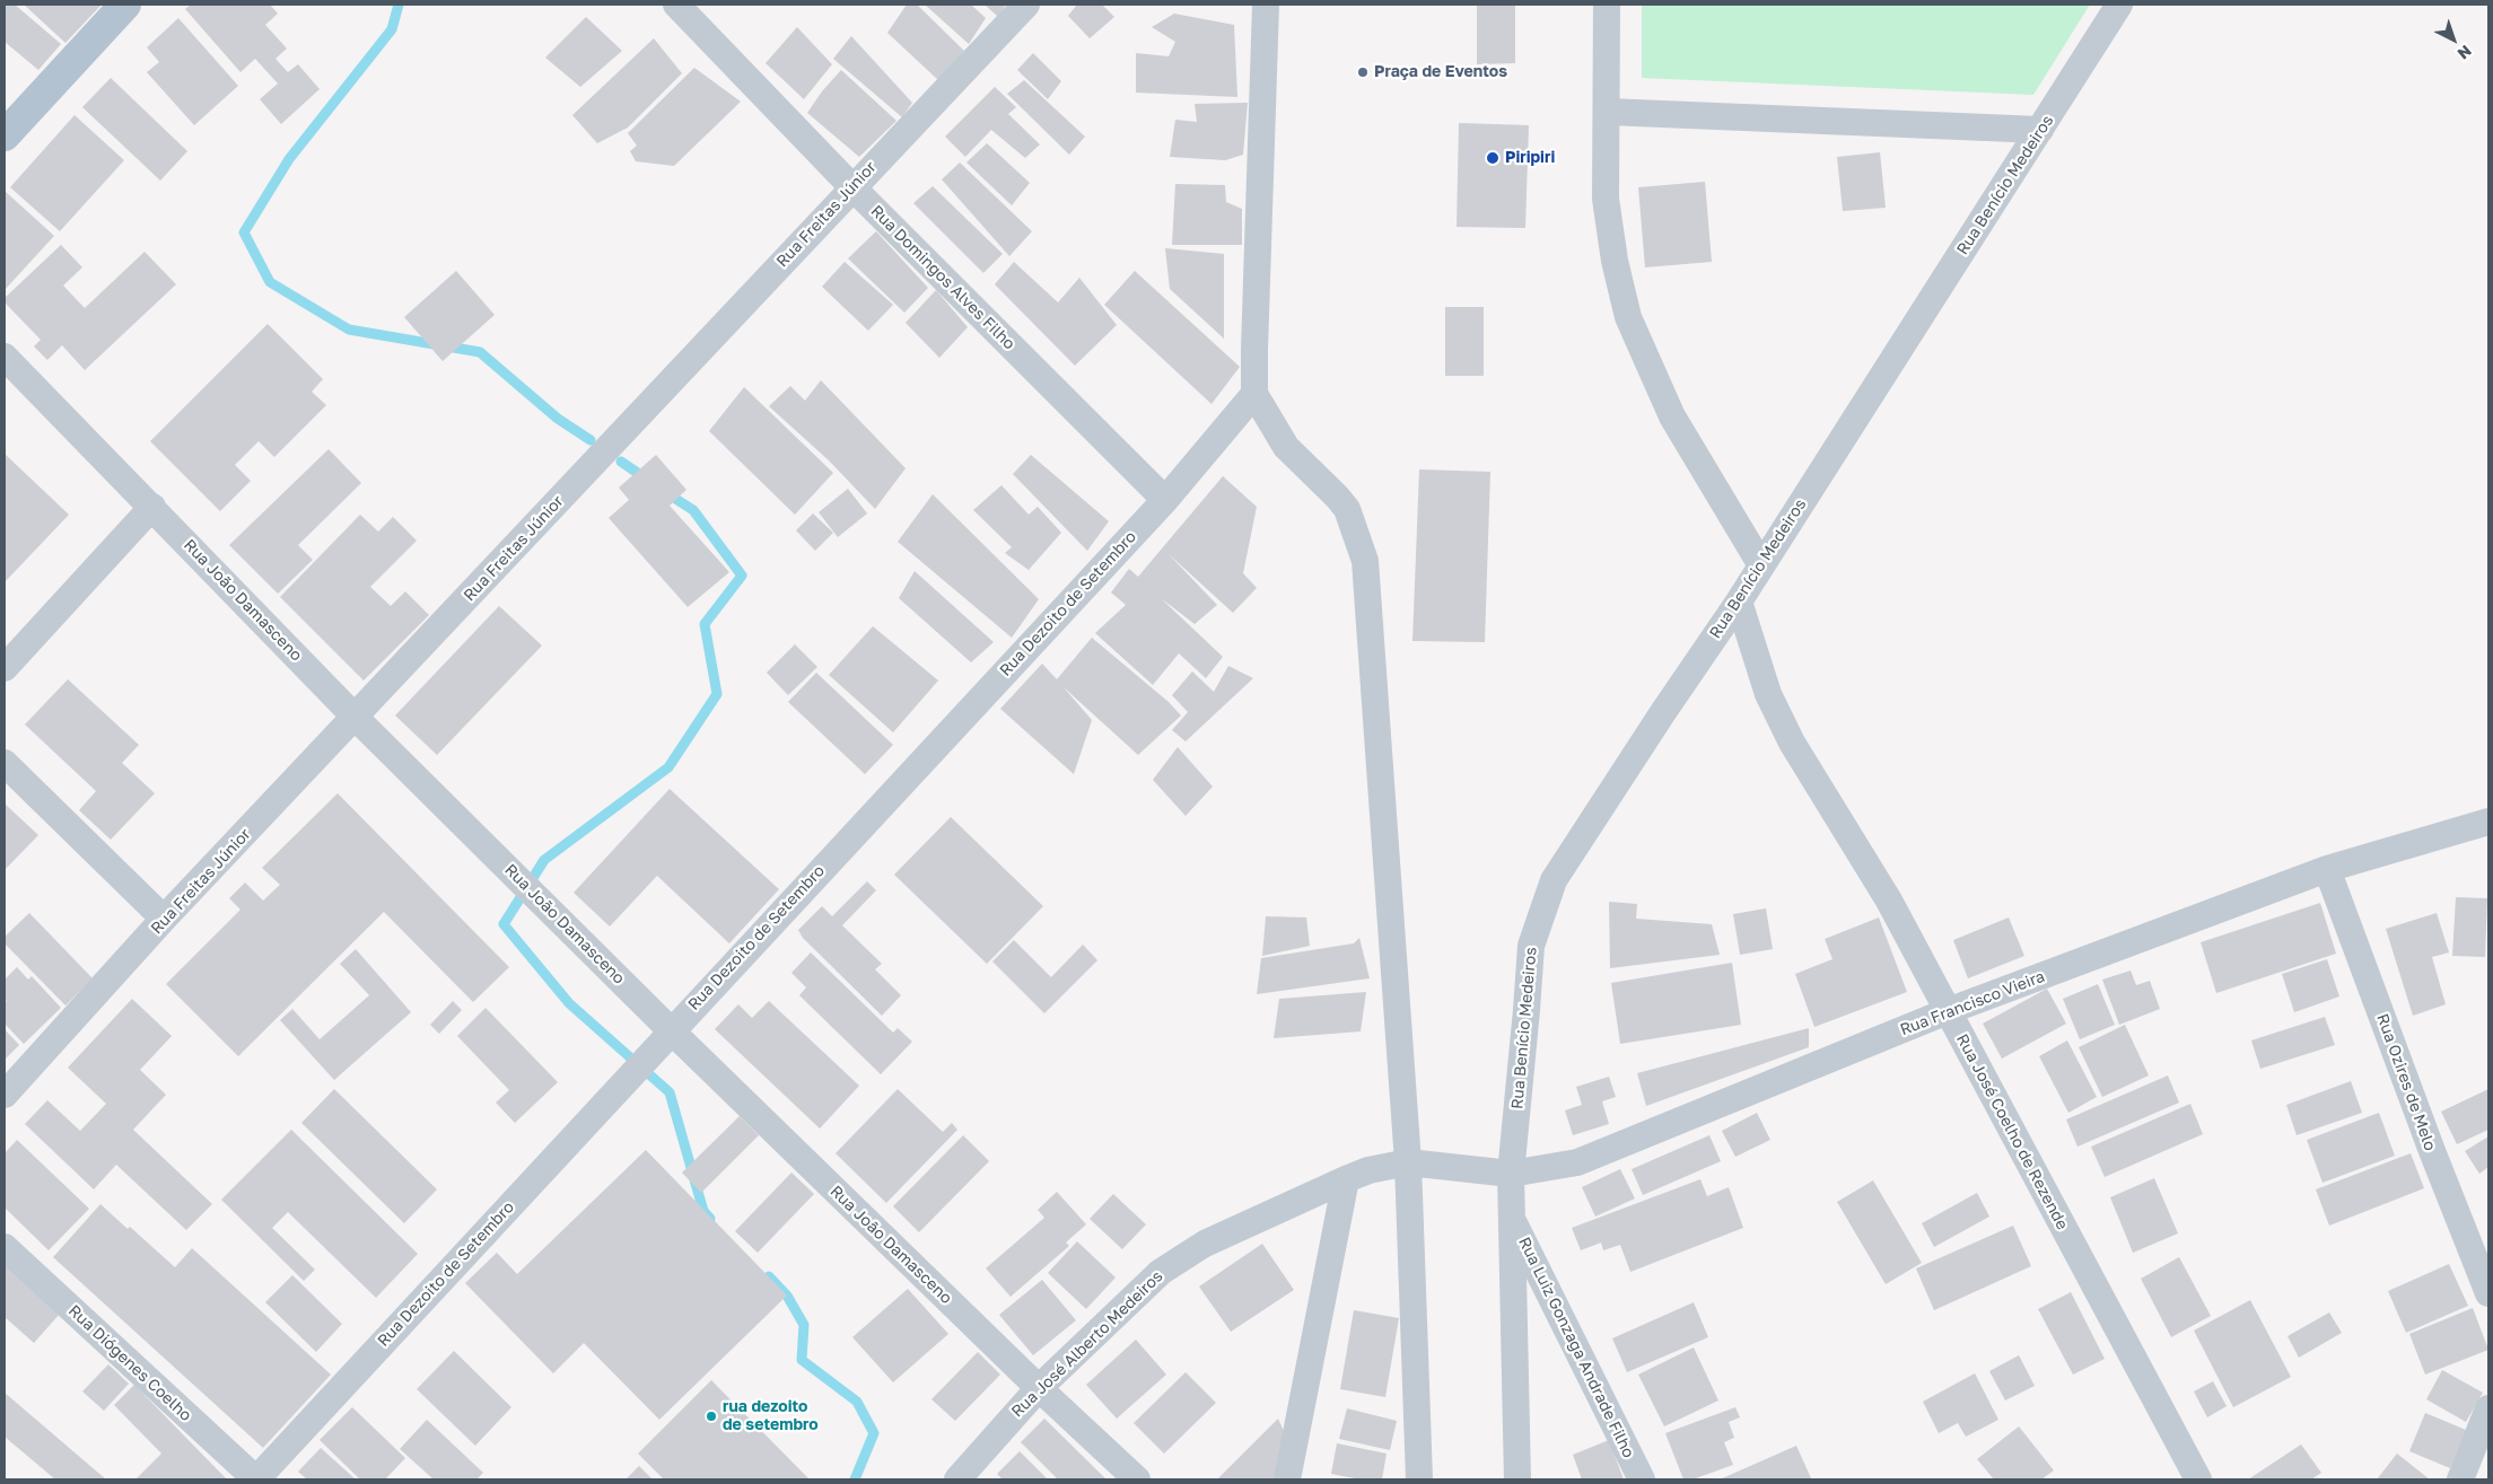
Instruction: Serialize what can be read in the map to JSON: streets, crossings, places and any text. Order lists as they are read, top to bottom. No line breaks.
{"streets":{"street":["Rua Benício Medeiros","Rua Freitas Júnior","Rua Domingos Alves Filho","Rua João Damasceno","Rua Dezoito de Setembro","Rua Francisco Vieira","Rua Ozires de Melo","Rua José Coelho de Rezende","Rua José Alberto Medeiros","Rua Luiz Gonzaga Andrade Filho","Rua Diógenes Coelho"]},"crossings":[["Rua Benício Medeiros","Rua Francisco Vieira"],["Rua Benício Medeiros","Rua José Coelho de Rezende"],["Rua Benício Medeiros","Rua Luiz Gonzaga Andrade Filho"],["Rua Freitas Júnior","Rua Domingos Alves Filho"],["Rua Freitas Júnior","Rua João Damasceno"],["Rua Domingos Alves Filho","Rua Dezoito de Setembro"],["Rua João Damasceno","Rua Dezoito de Setembro"],["Rua João Damasceno","Rua José Alberto Medeiros"],["Rua Dezoito de Setembro","Rua Diógenes Coelho"],["Rua Francisco Vieira","Rua Ozires de Melo"],["Rua Francisco Vieira","Rua José Coelho de Rezende"],["Rua Francisco Vieira","Rua José Alberto Medeiros"]],"places":["Praça de Eventos","Piripiri","rua dezoito de setembro"],"north":"bottom right"}
